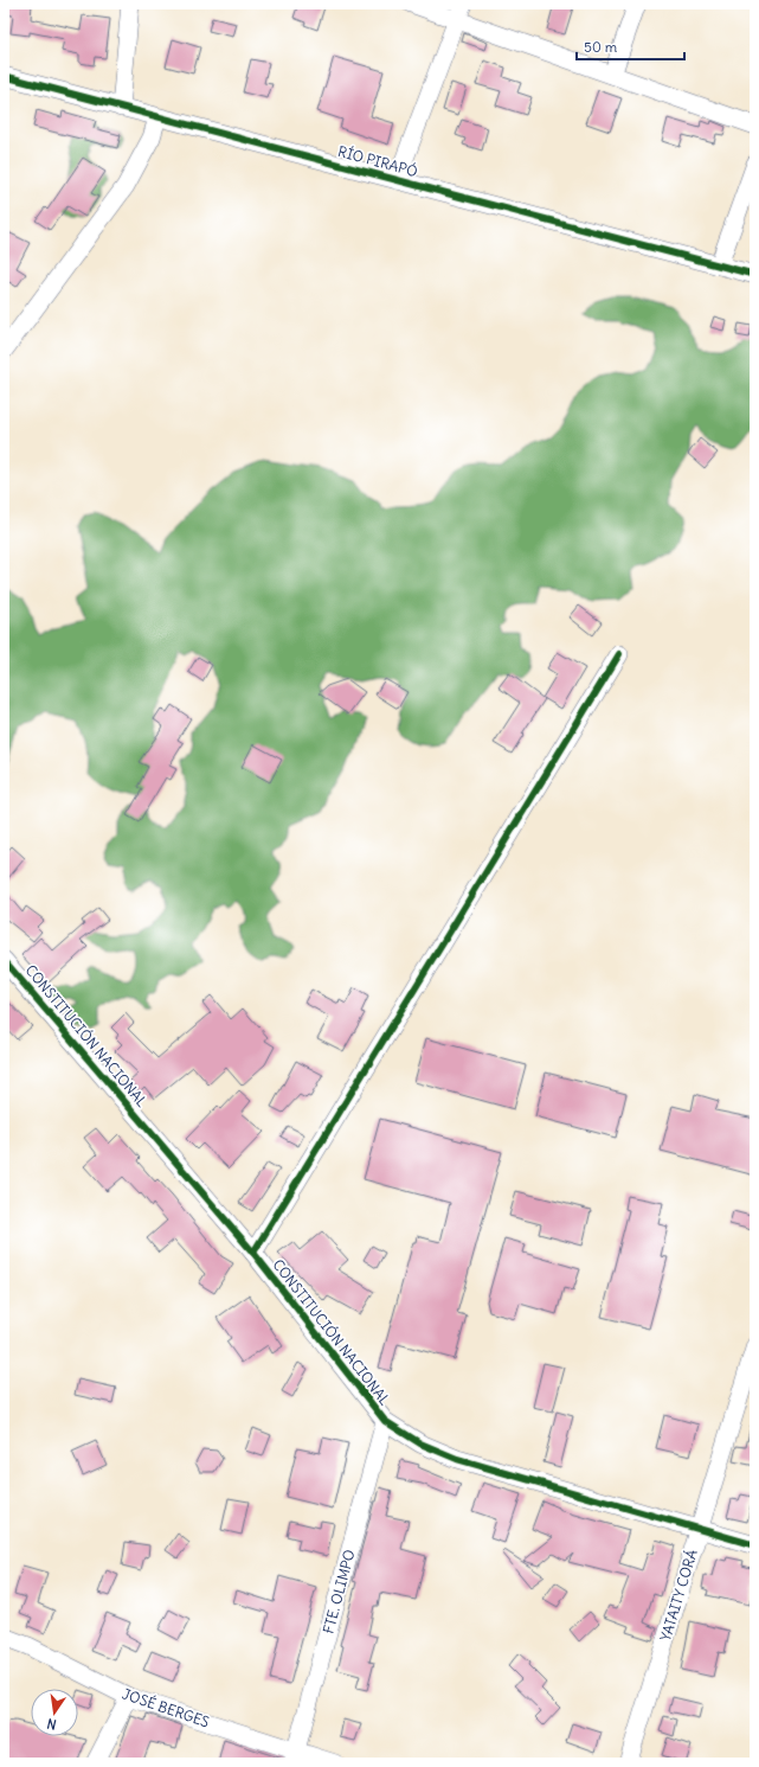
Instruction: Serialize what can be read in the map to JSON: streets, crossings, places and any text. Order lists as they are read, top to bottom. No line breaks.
{"streets":{"street":["RÍO PIRAPÓ","CONSTITUCIÓN NACIONAL","FTE. OLIMPO","YATAITY CORÁ","JOSÉ BERGES"]},"crossings":[["CONSTITUCIÓN NACIONAL","FTE. OLIMPO"],["CONSTITUCIÓN NACIONAL","YATAITY CORÁ"],["FTE. OLIMPO","JOSÉ BERGES"]],"scale_bar":"50 m","north":"bottom"}
